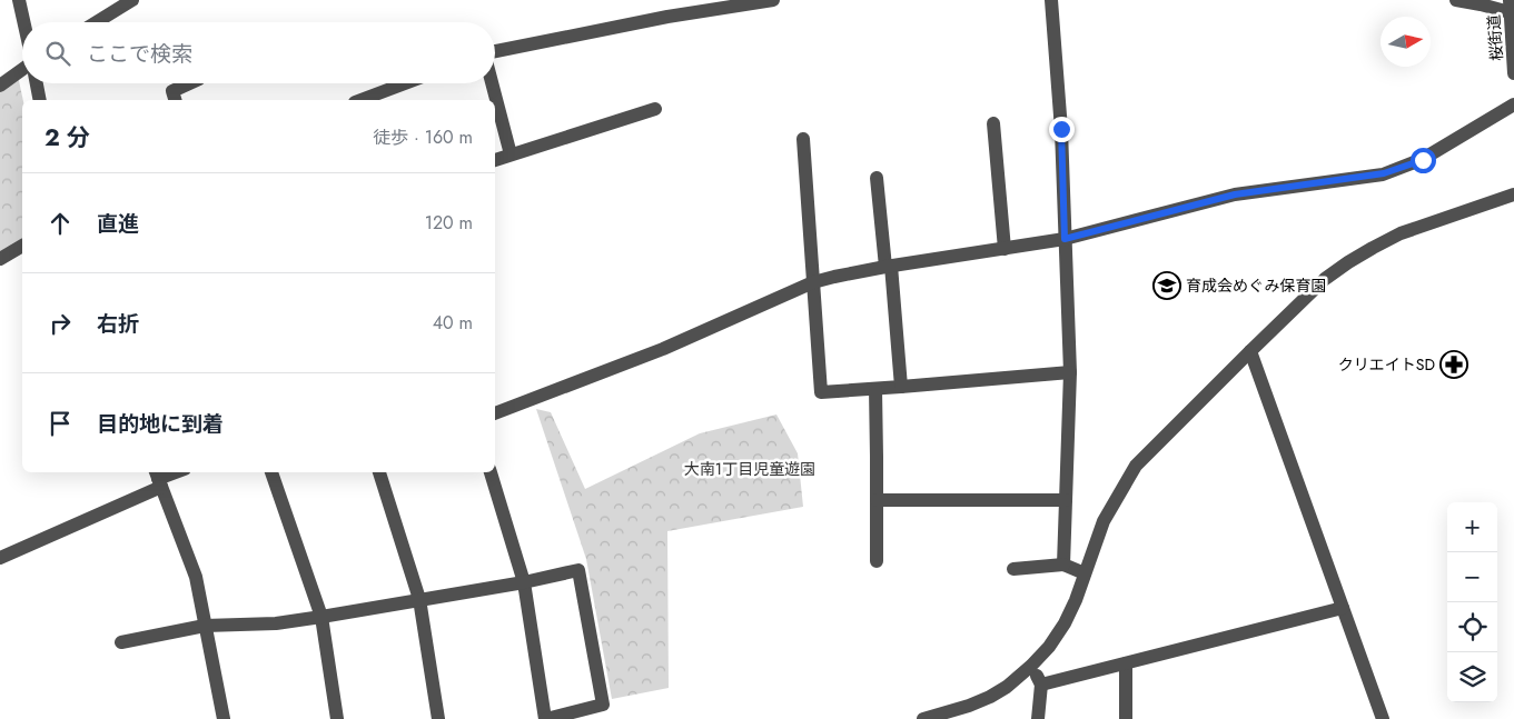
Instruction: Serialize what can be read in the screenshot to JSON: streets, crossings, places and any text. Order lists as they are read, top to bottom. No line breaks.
{"streets":{"street":["桜街道"]},"parks":["大南1丁目児童遊園"],"places":{"school or university":["育成会めぐみ保育園"],"pharmacy":["クリエイトSD"]},"north":"right","page":{"search":"ここで検索","heading":["2 分","徒歩 · 160 m"],"list":[["直進","120 m"],["右折","40 m"],"目的地に到着"],"map_buttons":["+","−"]}}
